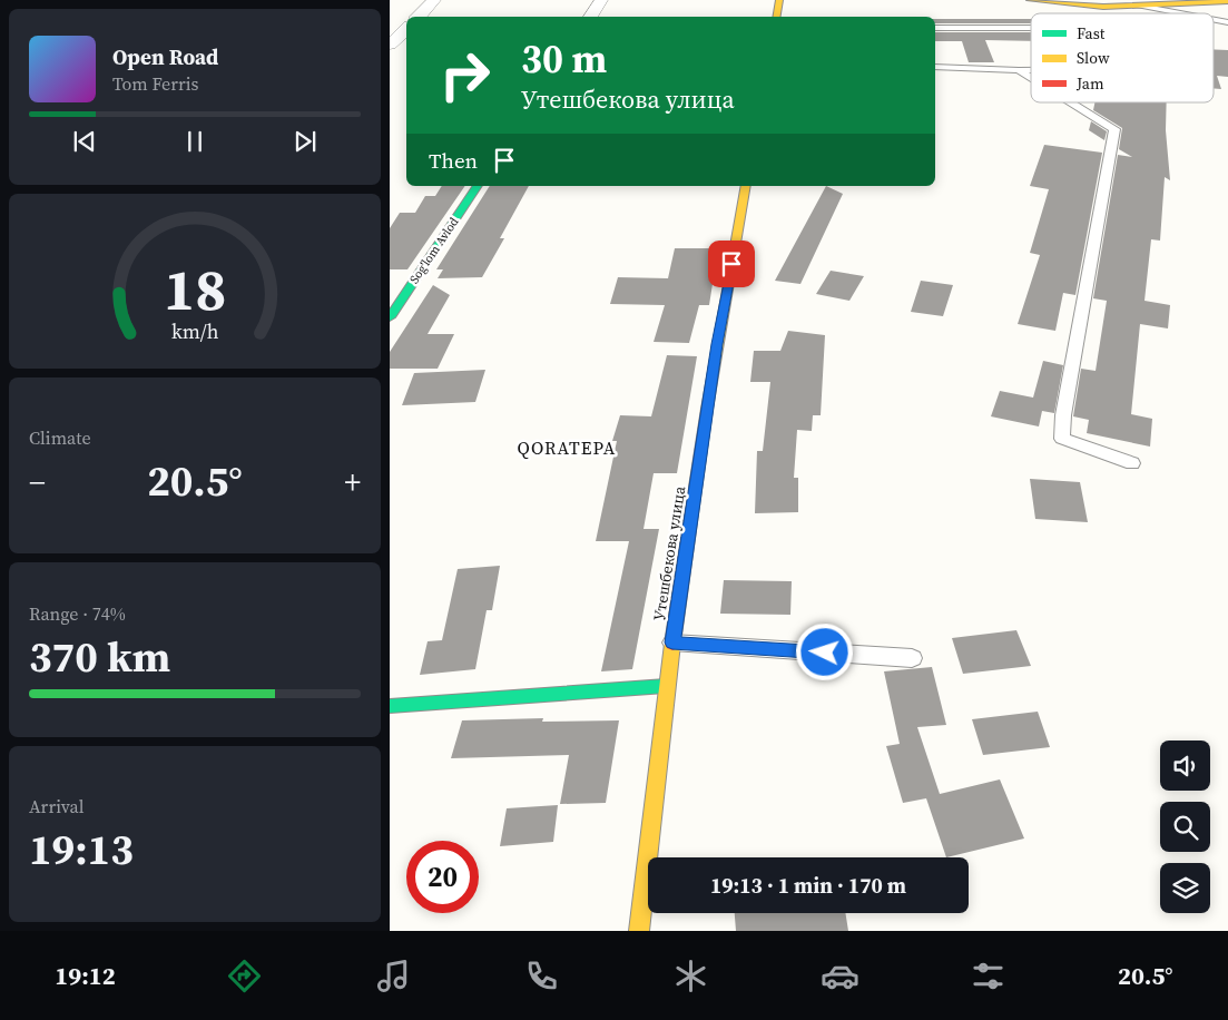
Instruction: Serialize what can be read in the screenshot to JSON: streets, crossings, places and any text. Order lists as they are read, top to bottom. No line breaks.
{"streets":{"main road":["Sog'lom Avlod","Утешбекова улица"]},"districts":["QORATEPA"],"legend":["Fast","Slow","Jam"],"page":{"turn":["30 m","Утешбекова улица"],"song":["Open Road","Tom Ferris"],"then":"Then","tile":["Climate",["Range · 74%","370 km"],["Arrival","19:13"]],"heat":["−","20.5°","+"],"limit":"20","trip":"19:13 · 1 min · 170 m","tabs":["19:12","20.5°"],"gauge":["18","km/h"]}}
